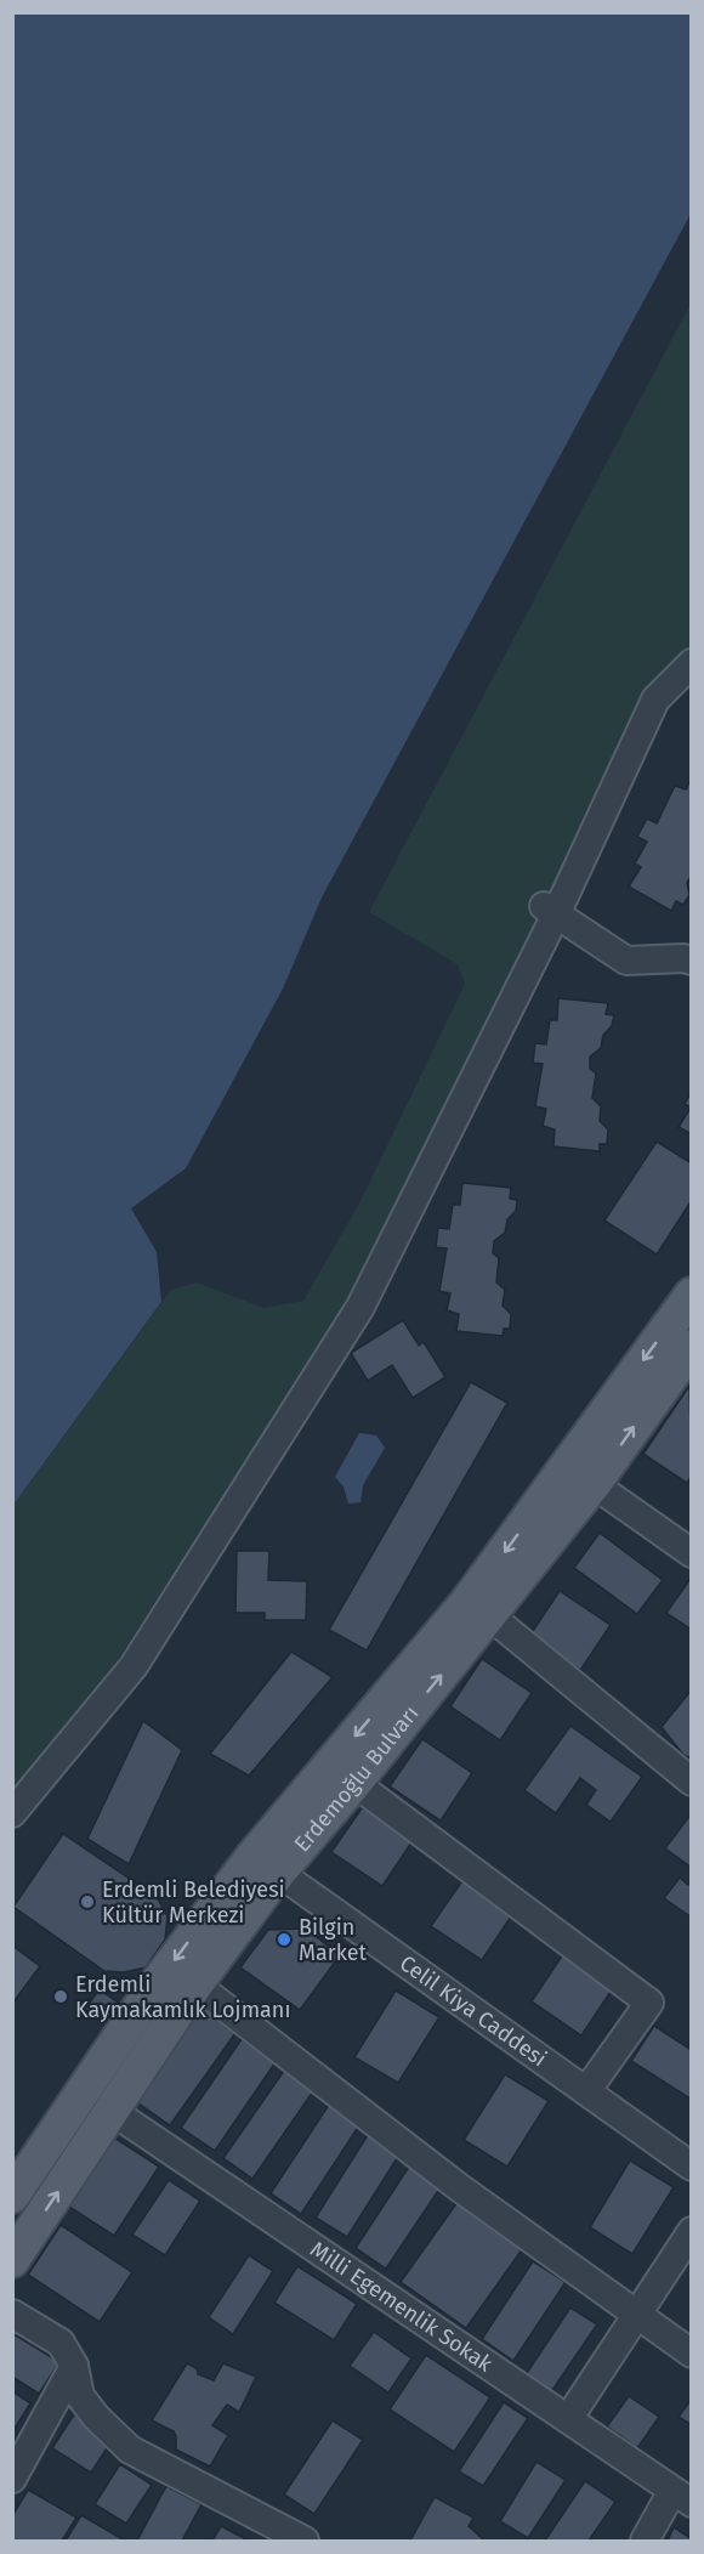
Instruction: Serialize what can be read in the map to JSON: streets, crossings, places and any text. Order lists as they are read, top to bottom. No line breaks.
{"streets":{"main road":["Erdemoğlu Bulvarı"],"street":["Celil Kiya Caddesi","Milli Egemenlik Sokak"]},"crossings":[["Erdemoğlu Bulvarı","Celil Kiya Caddesi"],["Erdemoğlu Bulvarı","Milli Egemenlik Sokak"]],"places":["Erdemli Belediyesi Kültür Merkezi","Bilgin Market","Erdemli Kaymakamlık Lojmanı"]}
